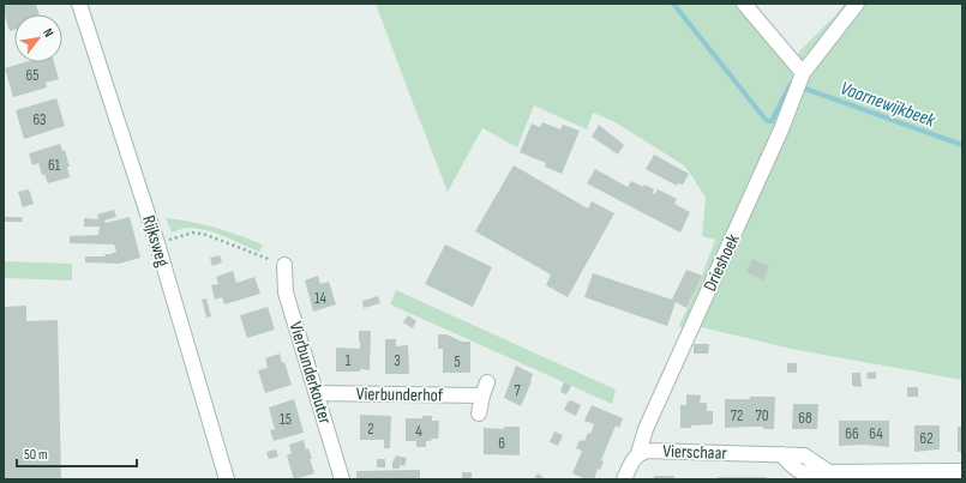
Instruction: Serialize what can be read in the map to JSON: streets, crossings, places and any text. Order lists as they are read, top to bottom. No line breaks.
{"streets":{"street":["Rijksweg","Drieshoek","Vierbunderkouter","Vierbunderhof","Vierschaar"]},"crossings":[["Drieshoek","Vierschaar"],["Vierbunderkouter","Vierbunderhof"]],"water":["Vaarnewijkbeek"],"house_numbers":["65","63","61","14","1","3","5","7","72","70","68","15","2","4","66","64","62","6"],"scale_bar":"50 m","north":"top right"}
